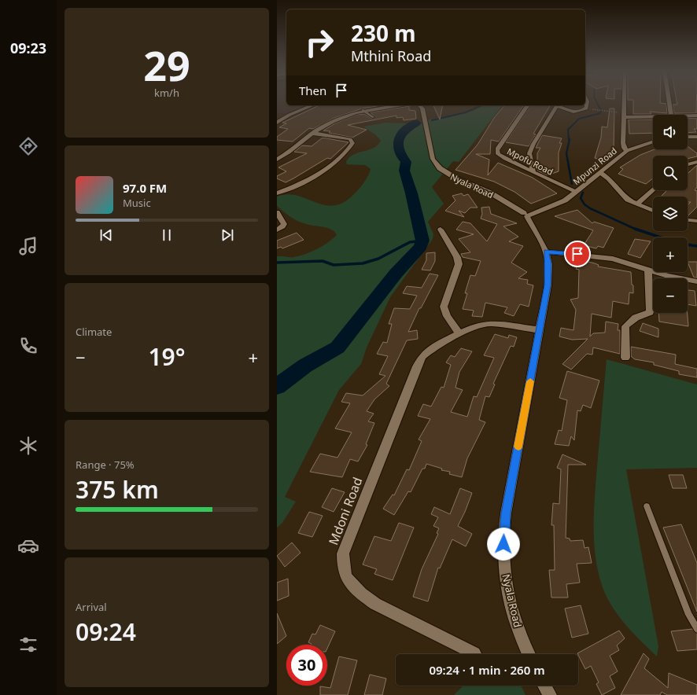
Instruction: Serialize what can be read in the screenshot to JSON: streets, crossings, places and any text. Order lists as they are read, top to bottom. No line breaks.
{"streets":{"street":["Mpofu Road","Mpunzi Road","Nyala Road","Mdoni Road"]},"crossings":[["Mpofu Road","Mpunzi Road"],["Mpunzi Road","Nyala Road"],["Nyala Road","Mdoni Road"]],"page":{"tabs":"09:23","tile":[["29","km/h"],"Climate",["Range · 75%","375 km"],["Arrival","09:24"]],"turn":["230 m","Mthini Road"],"then":"Then","map_buttons":["+","−"],"song":["97.0 FM","Music"],"heat":["−","19°","+"],"limit":"30","trip":"09:24 · 1 min · 260 m"}}
